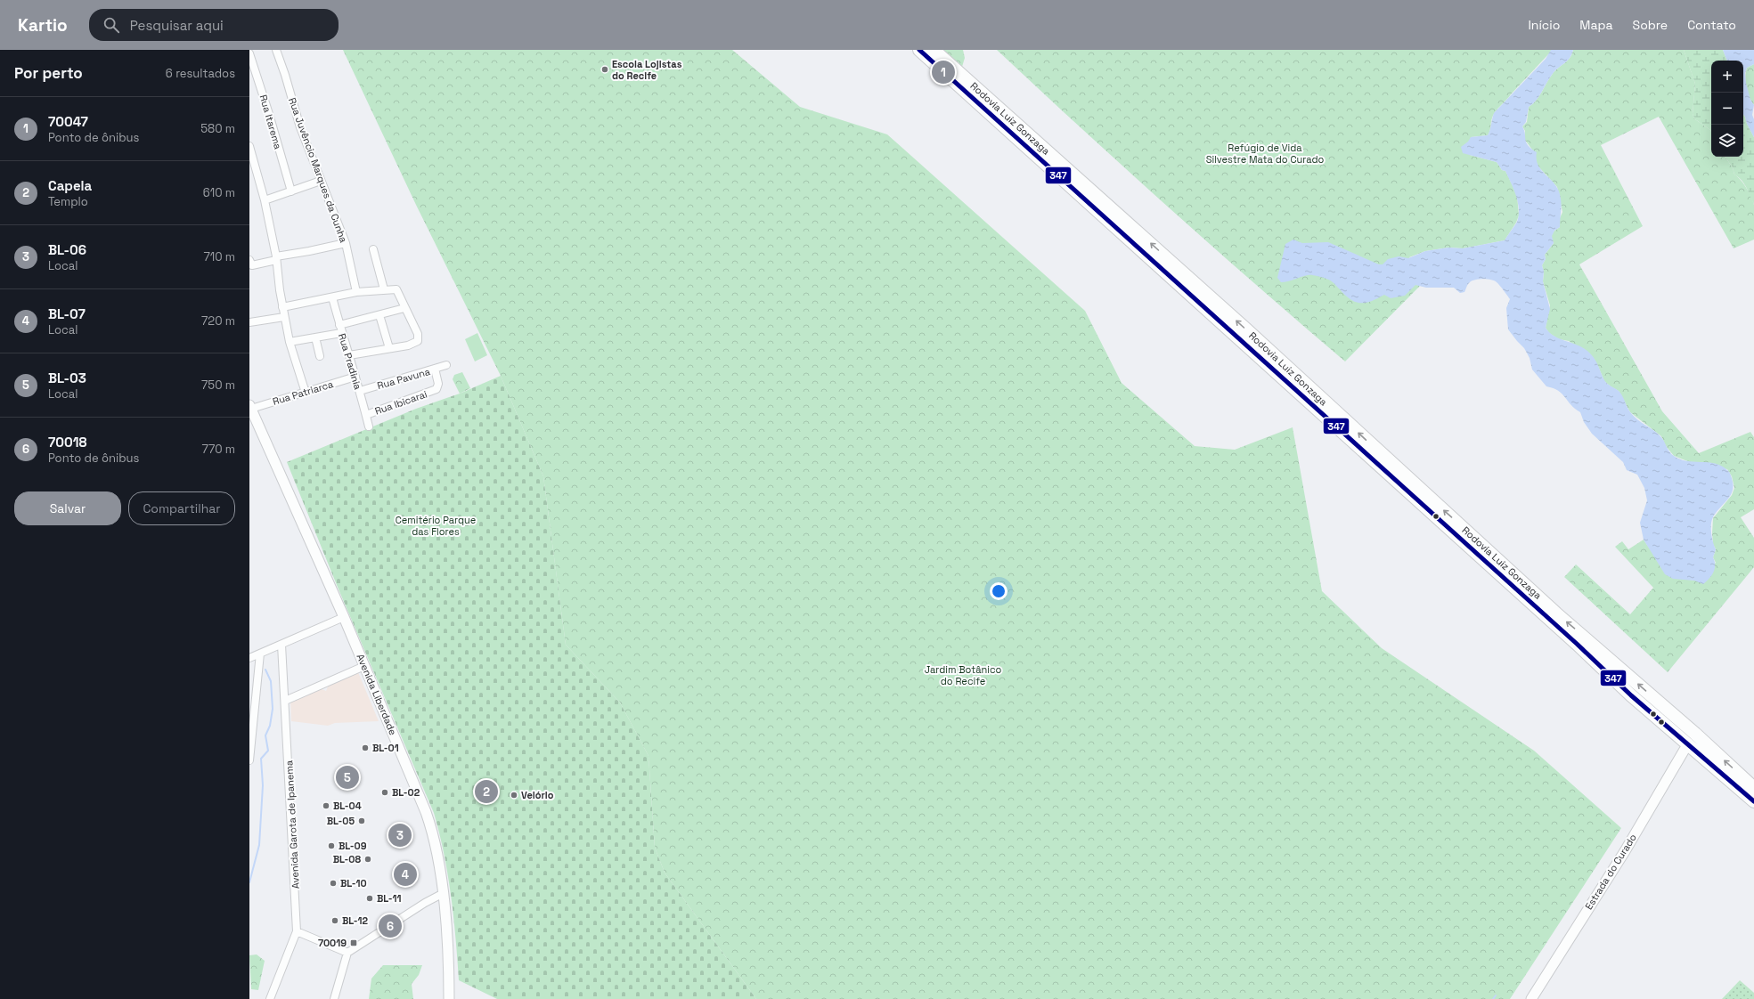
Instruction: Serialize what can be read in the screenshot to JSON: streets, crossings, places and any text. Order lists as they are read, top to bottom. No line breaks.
{"streets":{"highway":["Rodovia Luiz Gonzaga"],"main road":["Avenida Liberdade","Estrada do Curado"],"street":["Rua Itarema","Rua Juvêncio Marques da Cunha","Rua Pradinia","Rua Pavuna","Rua Patriarca","Rua Ibicarai","Avenida Garota de Ipanema"]},"crossings":[["Rodovia Luiz Gonzaga","Estrada do Curado"],["Rua Pradinia","Rua Pavuna"],["Rua Pradinia","Rua Patriarca"],["Rua Pradinia","Rua Ibicarai"],["Rua Pavuna","Rua Ibicarai"],["Rua Patriarca","Avenida Liberdade"]],"parks":["Refúgio de Vida Silvestre Mata do Curado","Cemitério Parque das Flores","Jardim Botânico do Recife"],"places":{"other":["Escola Lojistas do Recife","BL-01","BL-02","Velório","BL-04","BL-05","BL-09","BL-08","BL-10","BL-11","BL-12"],"transit":["70019"]},"lines":["transit line 347"],"page":{"header":"Kartio","search":"Pesquisar aqui","nav":["Início","Mapa","Sobre","Contato"],"heading":["Por perto","6 resultados"],"pins":["1","5","2","3","4","6"],"map_buttons":["+","−"],"list":[{"mark":"1","name":"70047","note":"Ponto de ônibus","value":"580 m"},{"mark":"2","name":"Capela","note":"Templo","value":"610 m"},{"mark":"3","name":"BL-06","note":"Local","value":"710 m"},{"mark":"4","name":"BL-07","note":"Local","value":"720 m"},{"mark":"5","name":"BL-03","note":"Local","value":"750 m"},{"mark":"6","name":"70018","note":"Ponto de ônibus","value":"770 m"}],"buttons":["Salvar","Compartilhar"]}}
